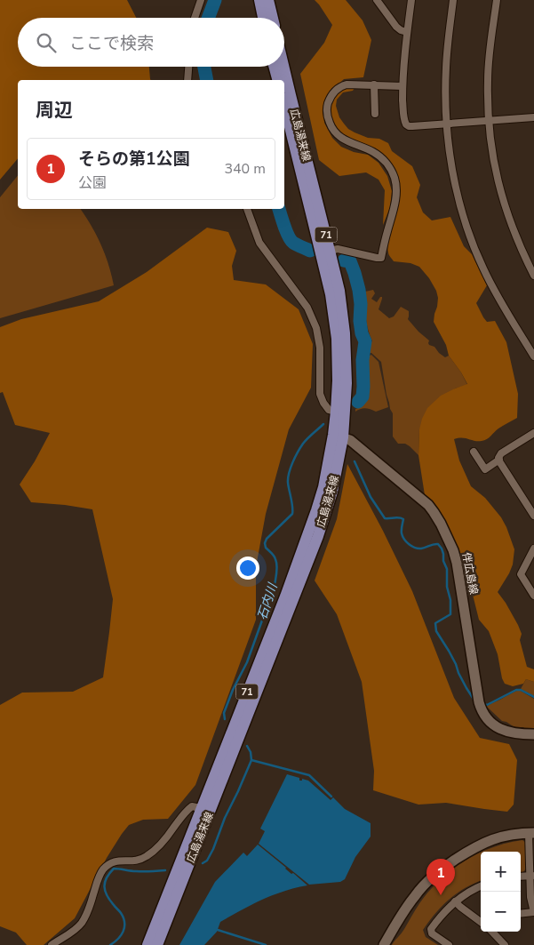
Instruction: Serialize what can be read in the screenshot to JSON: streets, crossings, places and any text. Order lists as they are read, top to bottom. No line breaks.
{"streets":{"main road":["広島湯来線","71","伴広島線"]},"crossings":[["広島湯来線","伴広島線"]],"water":["石内川"],"page":{"search":"ここで検索","heading":"周辺","list":[{"mark":"1","name":"そらの第1公園","note":"公園","value":"340 m"}],"map_buttons":["+","−"],"pins":"1"}}
